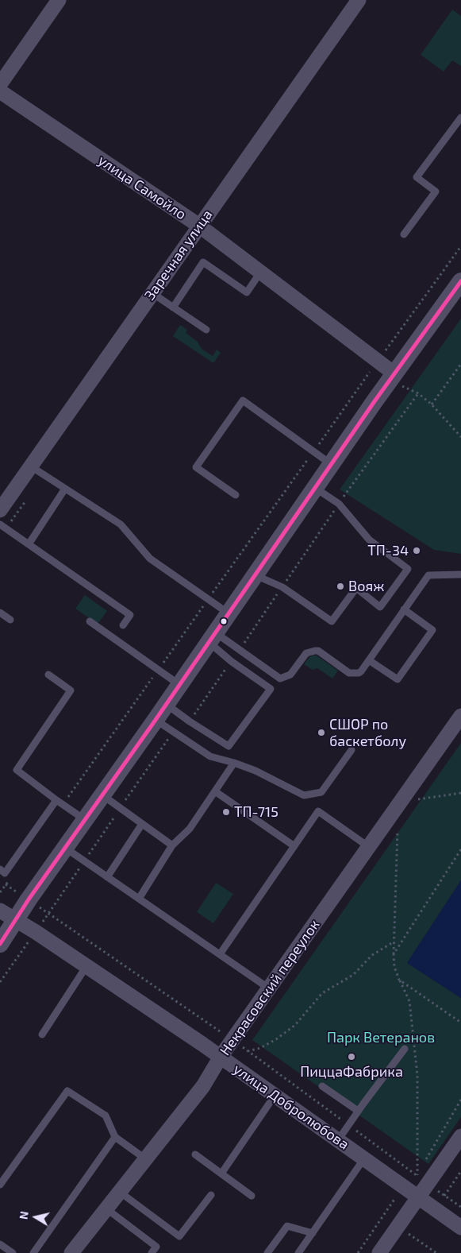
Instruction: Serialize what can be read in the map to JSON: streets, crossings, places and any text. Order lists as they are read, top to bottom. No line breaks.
{"streets":{"street":["улица Самойло","Заречная улица","Некрасовский переулок","улица Добролюбова"]},"crossings":[["улица Самойло","Заречная улица"],["Некрасовский переулок","улица Добролюбова"]],"parks":["Парк Ветеранов"],"places":["ТП-34","Вояж","СШОР по баскетболу","ТП-715","ПиццаФабрика"],"north":"left"}
